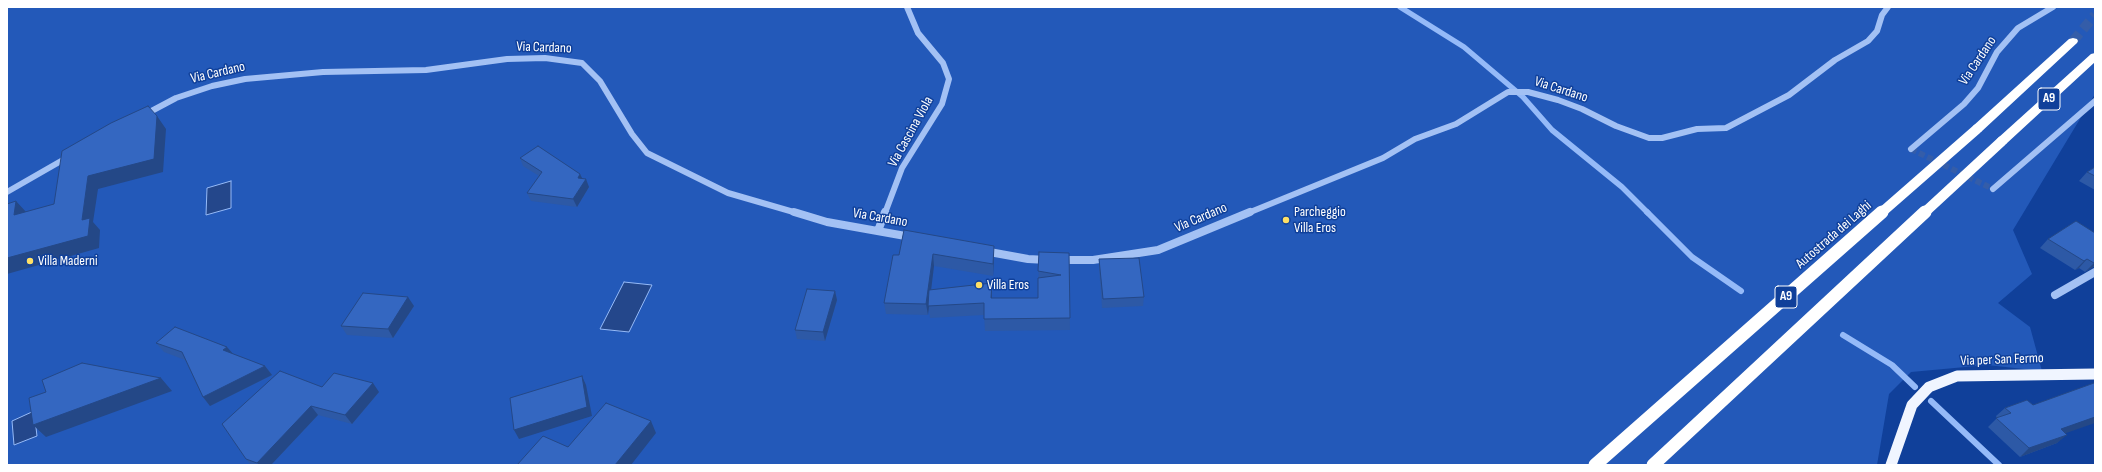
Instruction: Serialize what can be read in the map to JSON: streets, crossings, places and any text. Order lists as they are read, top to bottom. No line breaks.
{"streets":{"highway":["A9","Autostrada dei Laghi"],"main road":["Via per San Fermo"],"street":["Via Cardano","Via Cascina Viola"]},"crossings":[["Via Cardano","Via Cascina Viola"]],"places":["Parcheggio Villa Eros","Villa Maderni","Villa Eros"]}
